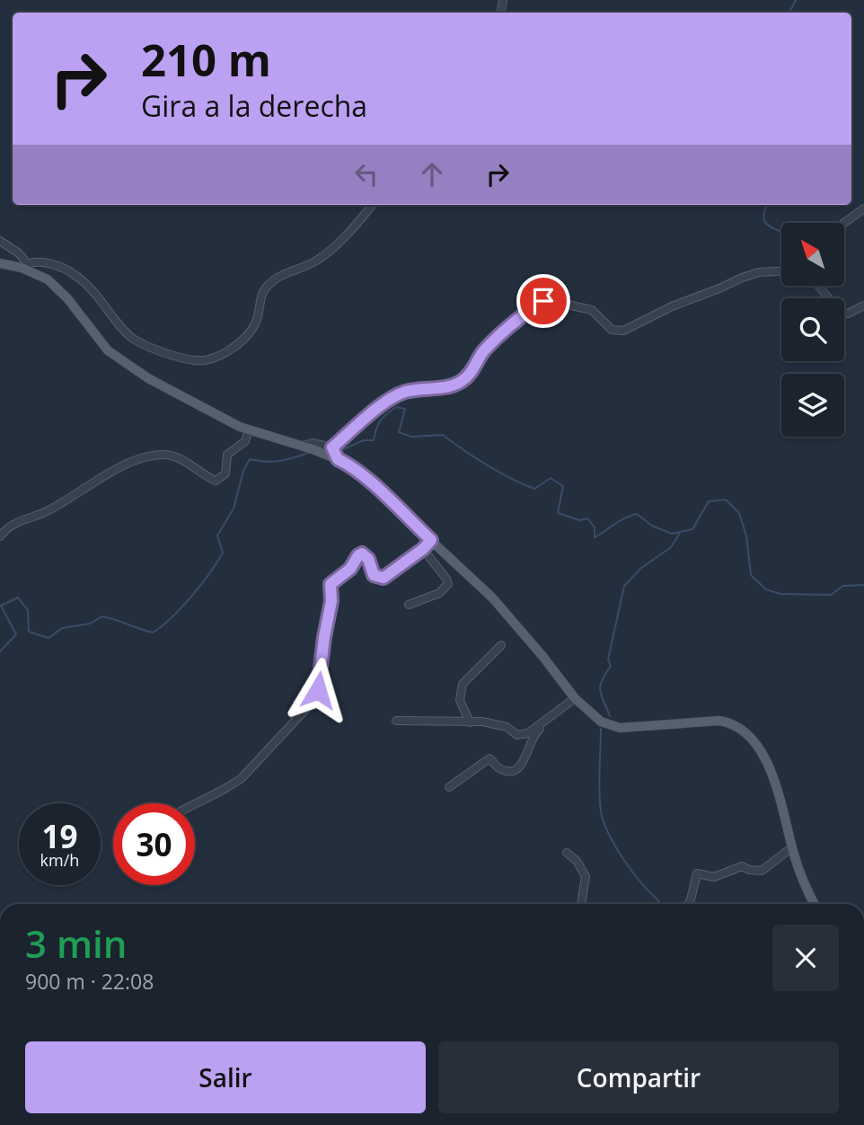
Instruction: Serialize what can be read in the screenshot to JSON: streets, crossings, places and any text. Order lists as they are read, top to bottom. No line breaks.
{"north":"top left","page":{"turn":["210 m","Gira a la derecha"],"speed":"19 km/h","limit":"30","heading":["3 min","900 m · 22:08"],"buttons":["Salir","Compartir"]}}
